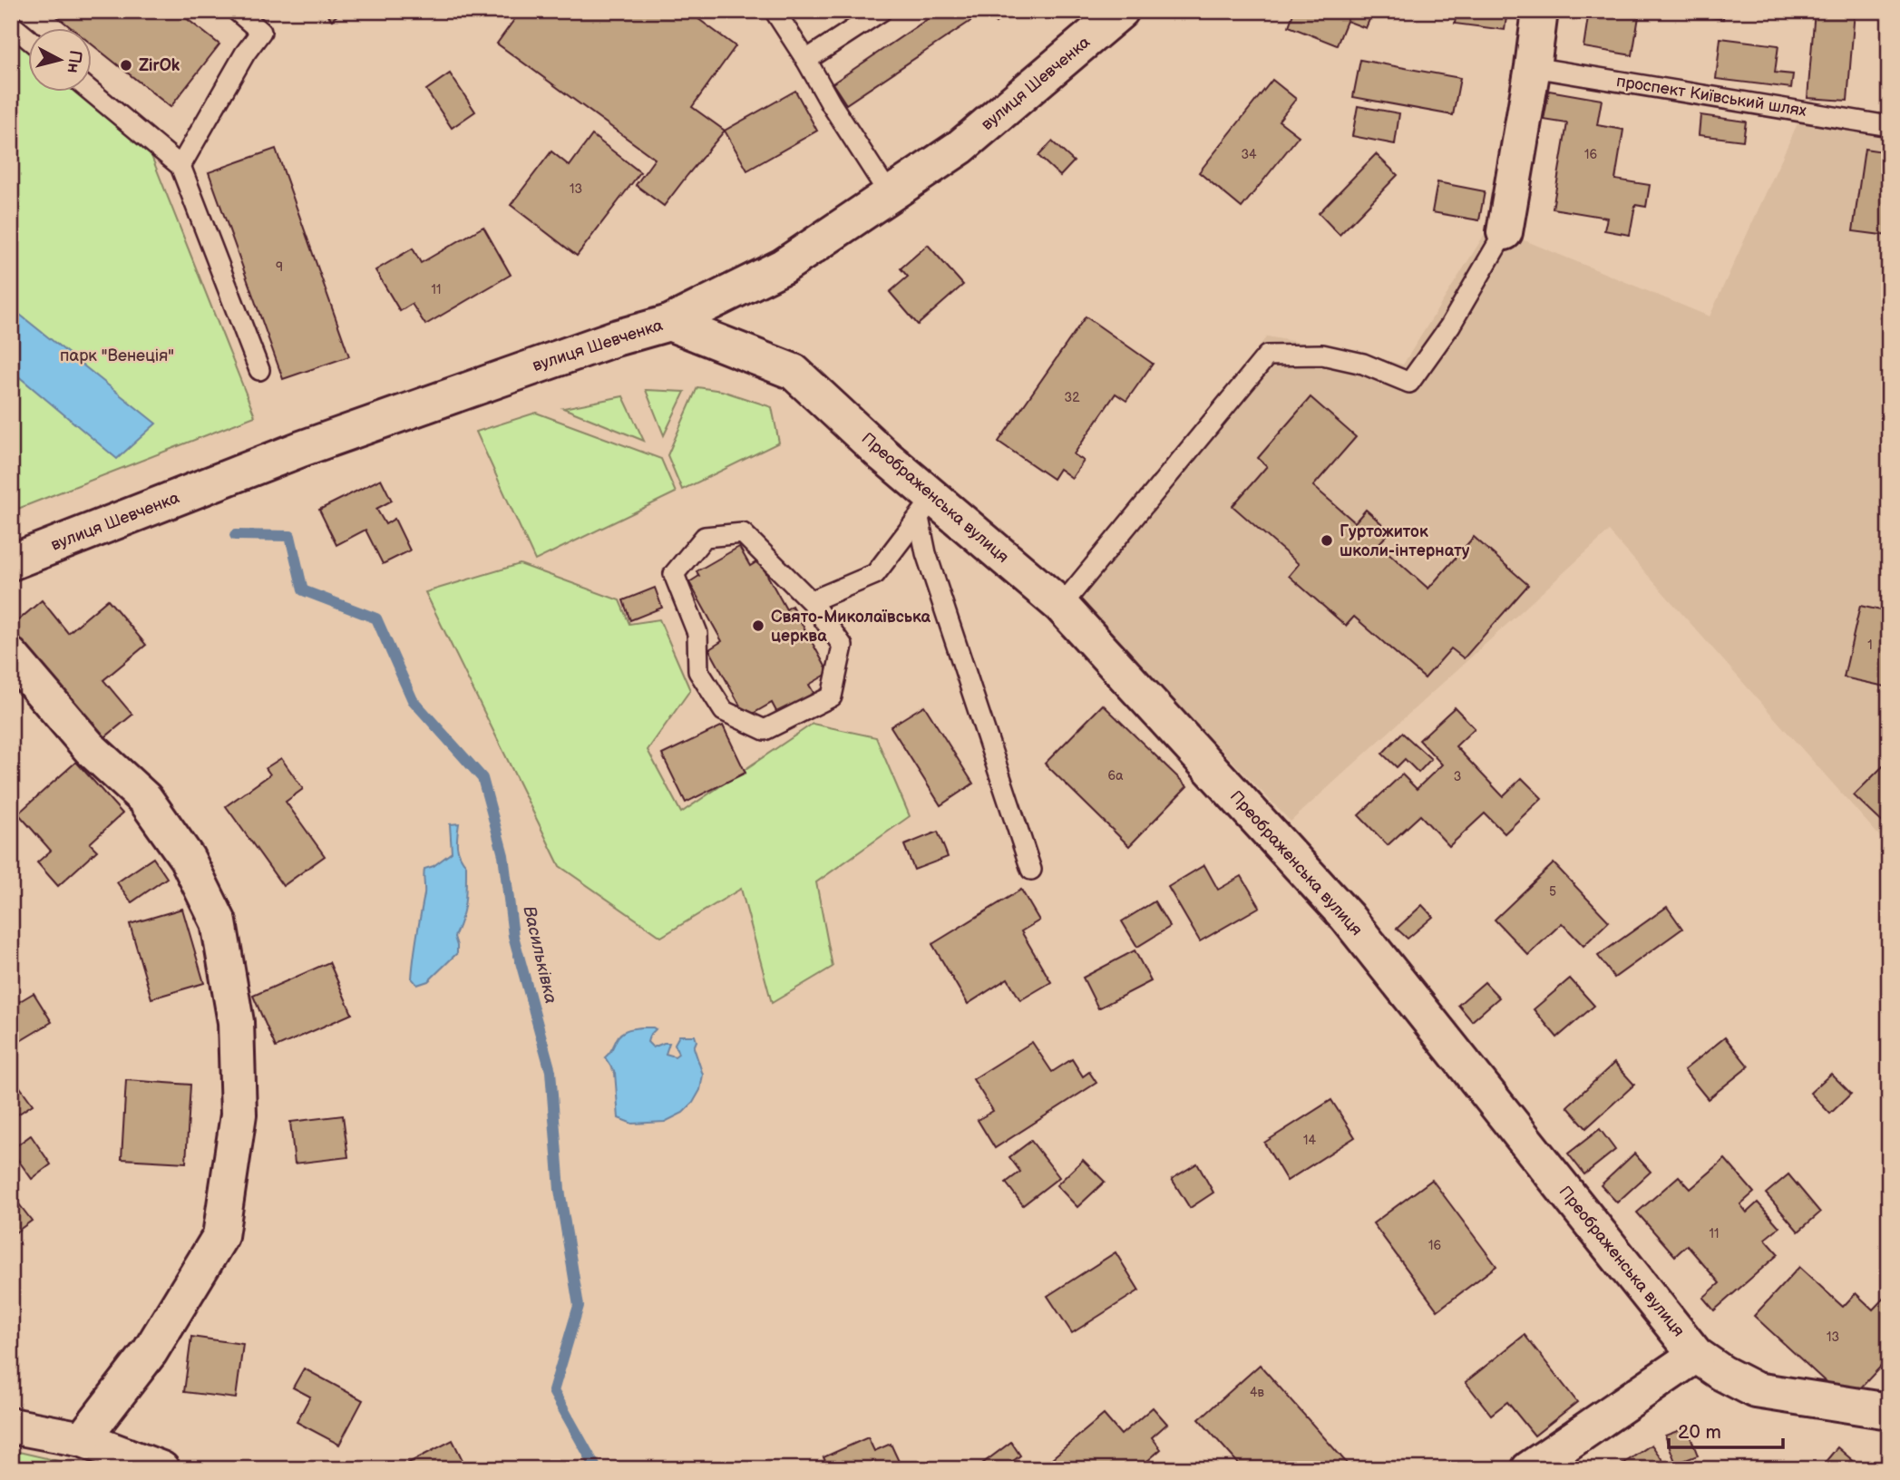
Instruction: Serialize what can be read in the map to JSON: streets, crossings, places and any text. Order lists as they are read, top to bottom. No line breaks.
{"streets":{"street":["вулиця Шевченка","Преображенська вулиця"],"lane":["проспект Київський шлях"]},"crossings":[["вулиця Шевченка","Преображенська вулиця"]],"water":["Васильківка"],"parks":["парк \"Венеція\""],"places":["ZirOk","Гуртожиток школи-інтернату","Свято-Миколаївська церква"],"house_numbers":["34","16","13","9","11","32","1","6а","3","5","14","11","16","13","4в"],"scale_bar":"20 m","north":"right"}
